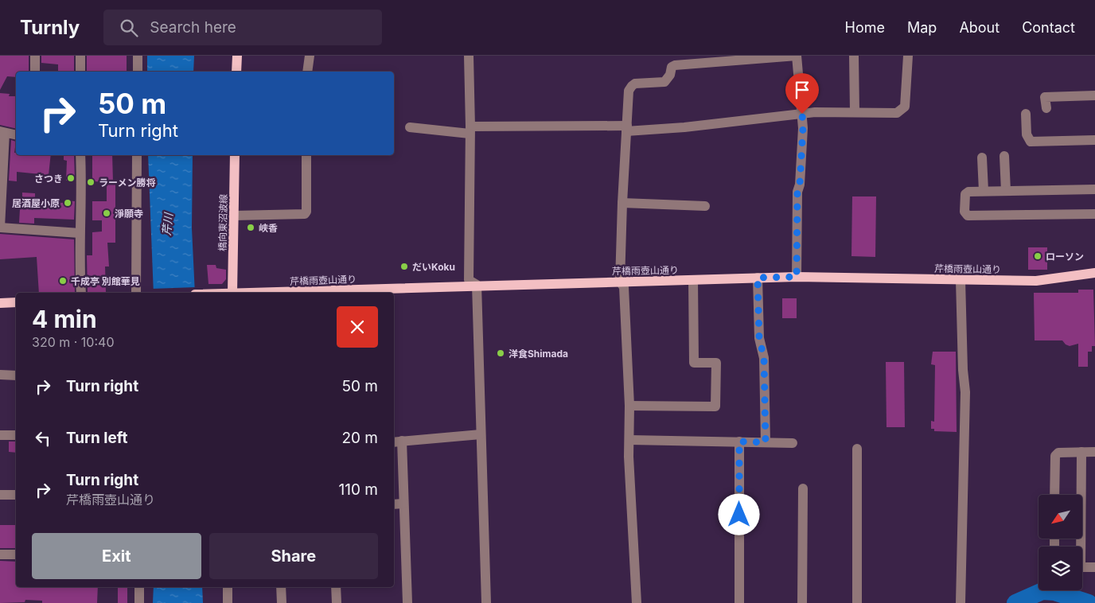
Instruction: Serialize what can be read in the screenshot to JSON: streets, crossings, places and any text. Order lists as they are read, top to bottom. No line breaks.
{"streets":{"main road":["橋向東沼波線","芹橋雨壺山通り"]},"water":["芹川"],"places":["さつき","ラーメン勝将","居酒屋小原","淨願寺","峡香","ローソン","だいKoku","千成亭 別館華見","洋食Shimada"],"north":"bottom left","page":{"header":"Turnly","search":"Search here","nav":["Home","Map","About","Contact"],"turn":["50 m","Turn right"],"heading":["4 min","320 m · 10:40"],"list":[{"name":"Turn right","value":"50 m"},{"name":"Turn left","value":"20 m"},{"name":"Turn right","note":"芹橋雨壺山通り","value":"110 m"}],"buttons":["Exit","Share"]}}
